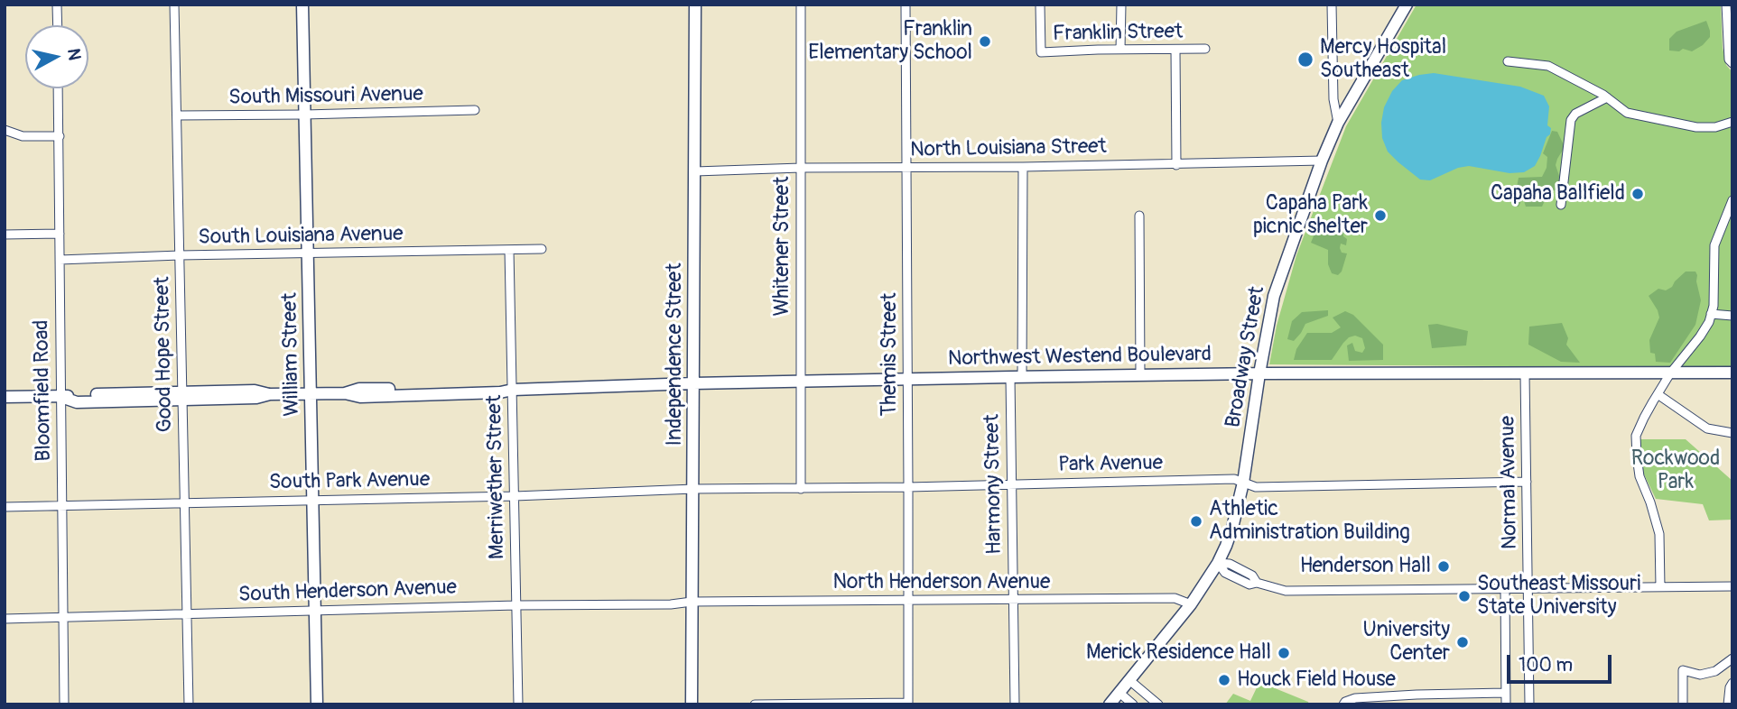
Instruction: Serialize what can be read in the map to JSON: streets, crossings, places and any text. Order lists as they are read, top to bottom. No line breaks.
{"streets":{"street":["Franklin Street","South Missouri Avenue","North Louisiana Street","South Louisiana Avenue","Whitener Street","Good Hope Street","William Street","Independence Street","Themis Street","Northwest Westend Boulevard","Broadway Street","Bloomfield Road","Park Avenue","Merriwether Street","South Park Avenue","Normal Avenue","Harmony Street","North Henderson Avenue","South Henderson Avenue"]},"crossings":[["South Missouri Avenue","Good Hope Street"],["South Missouri Avenue","William Street"],["North Louisiana Street","Whitener Street"],["North Louisiana Street","Independence Street"],["North Louisiana Street","Themis Street"],["North Louisiana Street","Broadway Street"],["North Louisiana Street","Harmony Street"],["South Louisiana Avenue","Good Hope Street"],["South Louisiana Avenue","William Street"],["South Louisiana Avenue","Bloomfield Road"],["South Louisiana Avenue","Merriwether Street"],["Whitener Street","Northwest Westend Boulevard"],["Whitener Street","Park Avenue"],["Good Hope Street","Northwest Westend Boulevard"],["Good Hope Street","South Park Avenue"],["Good Hope Street","South Henderson Avenue"],["William Street","Northwest Westend Boulevard"],["William Street","South Park Avenue"],["William Street","South Henderson Avenue"],["Independence Street","Northwest Westend Boulevard"],["Independence Street","Park Avenue"],["Independence Street","South Park Avenue"],["Independence Street","North Henderson Avenue"],["Independence Street","South Henderson Avenue"],["Themis Street","Northwest Westend Boulevard"],["Themis Street","Park Avenue"],["Themis Street","North Henderson Avenue"],["Northwest Westend Boulevard","Broadway Street"],["Northwest Westend Boulevard","Bloomfield Road"],["Northwest Westend Boulevard","Merriwether Street"],["Northwest Westend Boulevard","Normal Avenue"],["Northwest Westend Boulevard","Harmony Street"],["Broadway Street","Park Avenue"],["Broadway Street","North Henderson Avenue"],["Bloomfield Road","South Park Avenue"],["Bloomfield Road","South Henderson Avenue"],["Park Avenue","South Park Avenue"],["Park Avenue","Normal Avenue"],["Park Avenue","Harmony Street"],["Merriwether Street","South Park Avenue"],["Merriwether Street","South Henderson Avenue"],["Harmony Street","North Henderson Avenue"],["North Henderson Avenue","South Henderson Avenue"]],"parks":["Rockwood Park"],"places":["Franklin Elementary School","Mercy Hospital Southeast","Capaha Ballfield","Capaha Park picnic shelter","Athletic Administration Building","Henderson Hall","Southeast Missouri State University","University Center","Merick Residence Hall","Houck Field House"],"scale_bar":"100 m","north":"right"}
